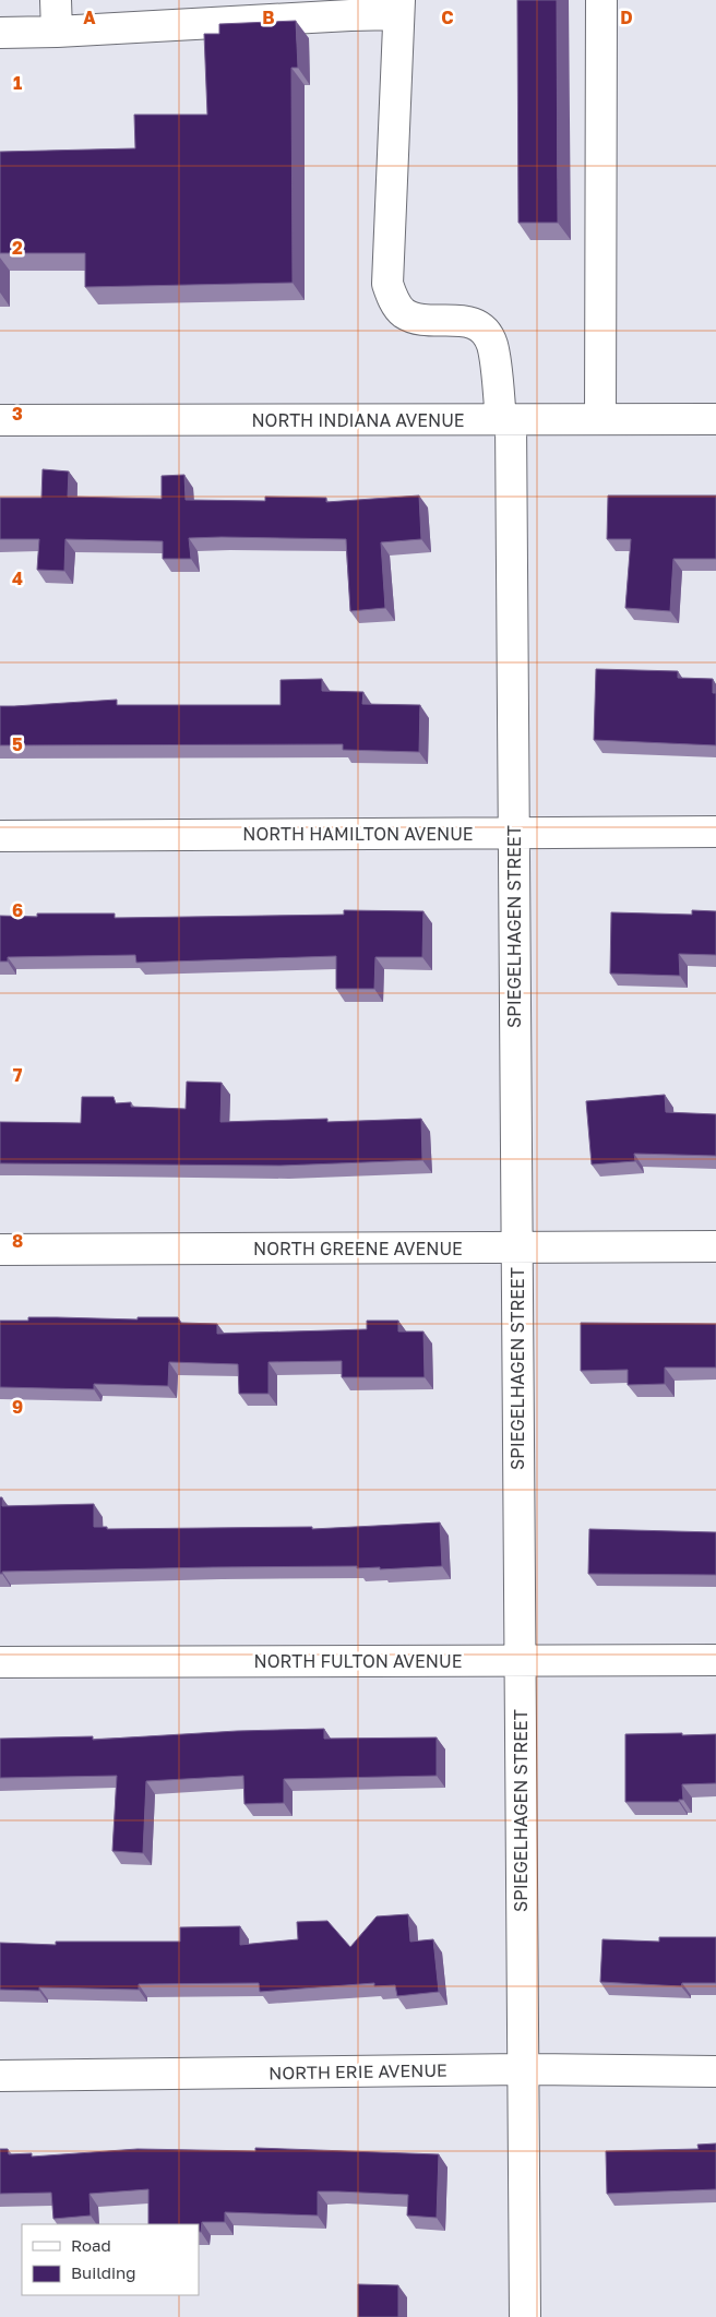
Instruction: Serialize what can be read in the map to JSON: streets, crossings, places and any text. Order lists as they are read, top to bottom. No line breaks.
{"streets":{"street":["NORTH INDIANA AVENUE","NORTH HAMILTON AVENUE","SPIEGELHAGEN STREET","NORTH GREENE AVENUE","NORTH FULTON AVENUE","NORTH ERIE AVENUE"]},"crossings":[["NORTH INDIANA AVENUE","SPIEGELHAGEN STREET"],["NORTH HAMILTON AVENUE","SPIEGELHAGEN STREET"],["SPIEGELHAGEN STREET","NORTH GREENE AVENUE"],["SPIEGELHAGEN STREET","NORTH FULTON AVENUE"],["SPIEGELHAGEN STREET","NORTH ERIE AVENUE"]],"legend":["Road","Building"],"grid":{"columns":["A","B","C","D"],"rows":["1","2","3","4","5","6","7","8","9"]}}
